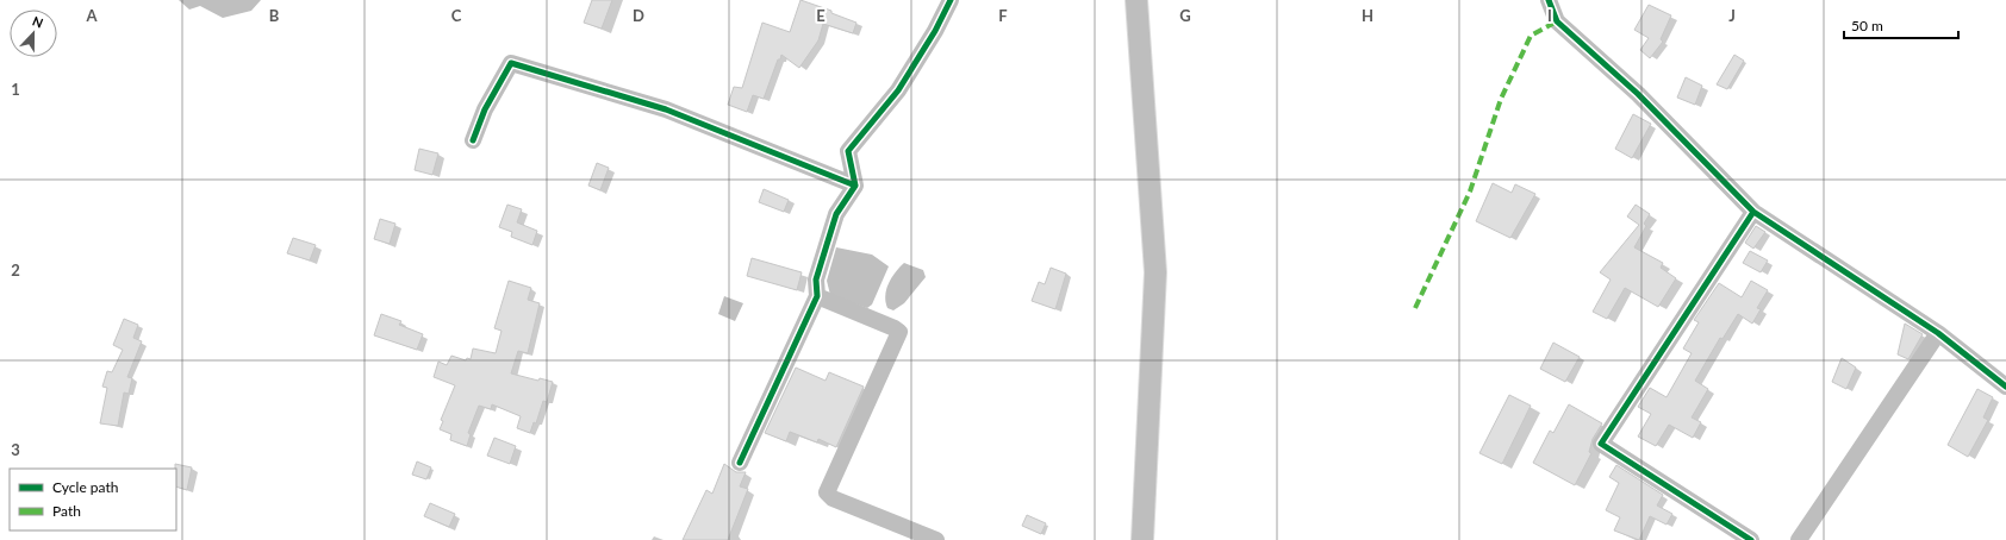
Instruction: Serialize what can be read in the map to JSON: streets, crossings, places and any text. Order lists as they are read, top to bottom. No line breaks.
{"legend":["Cycle path","Path"],"scale_bar":"50 m","north":"top","grid":{"columns":["A","B","C","D","E","F","G","H","I","J"],"rows":["1","2","3"]}}
